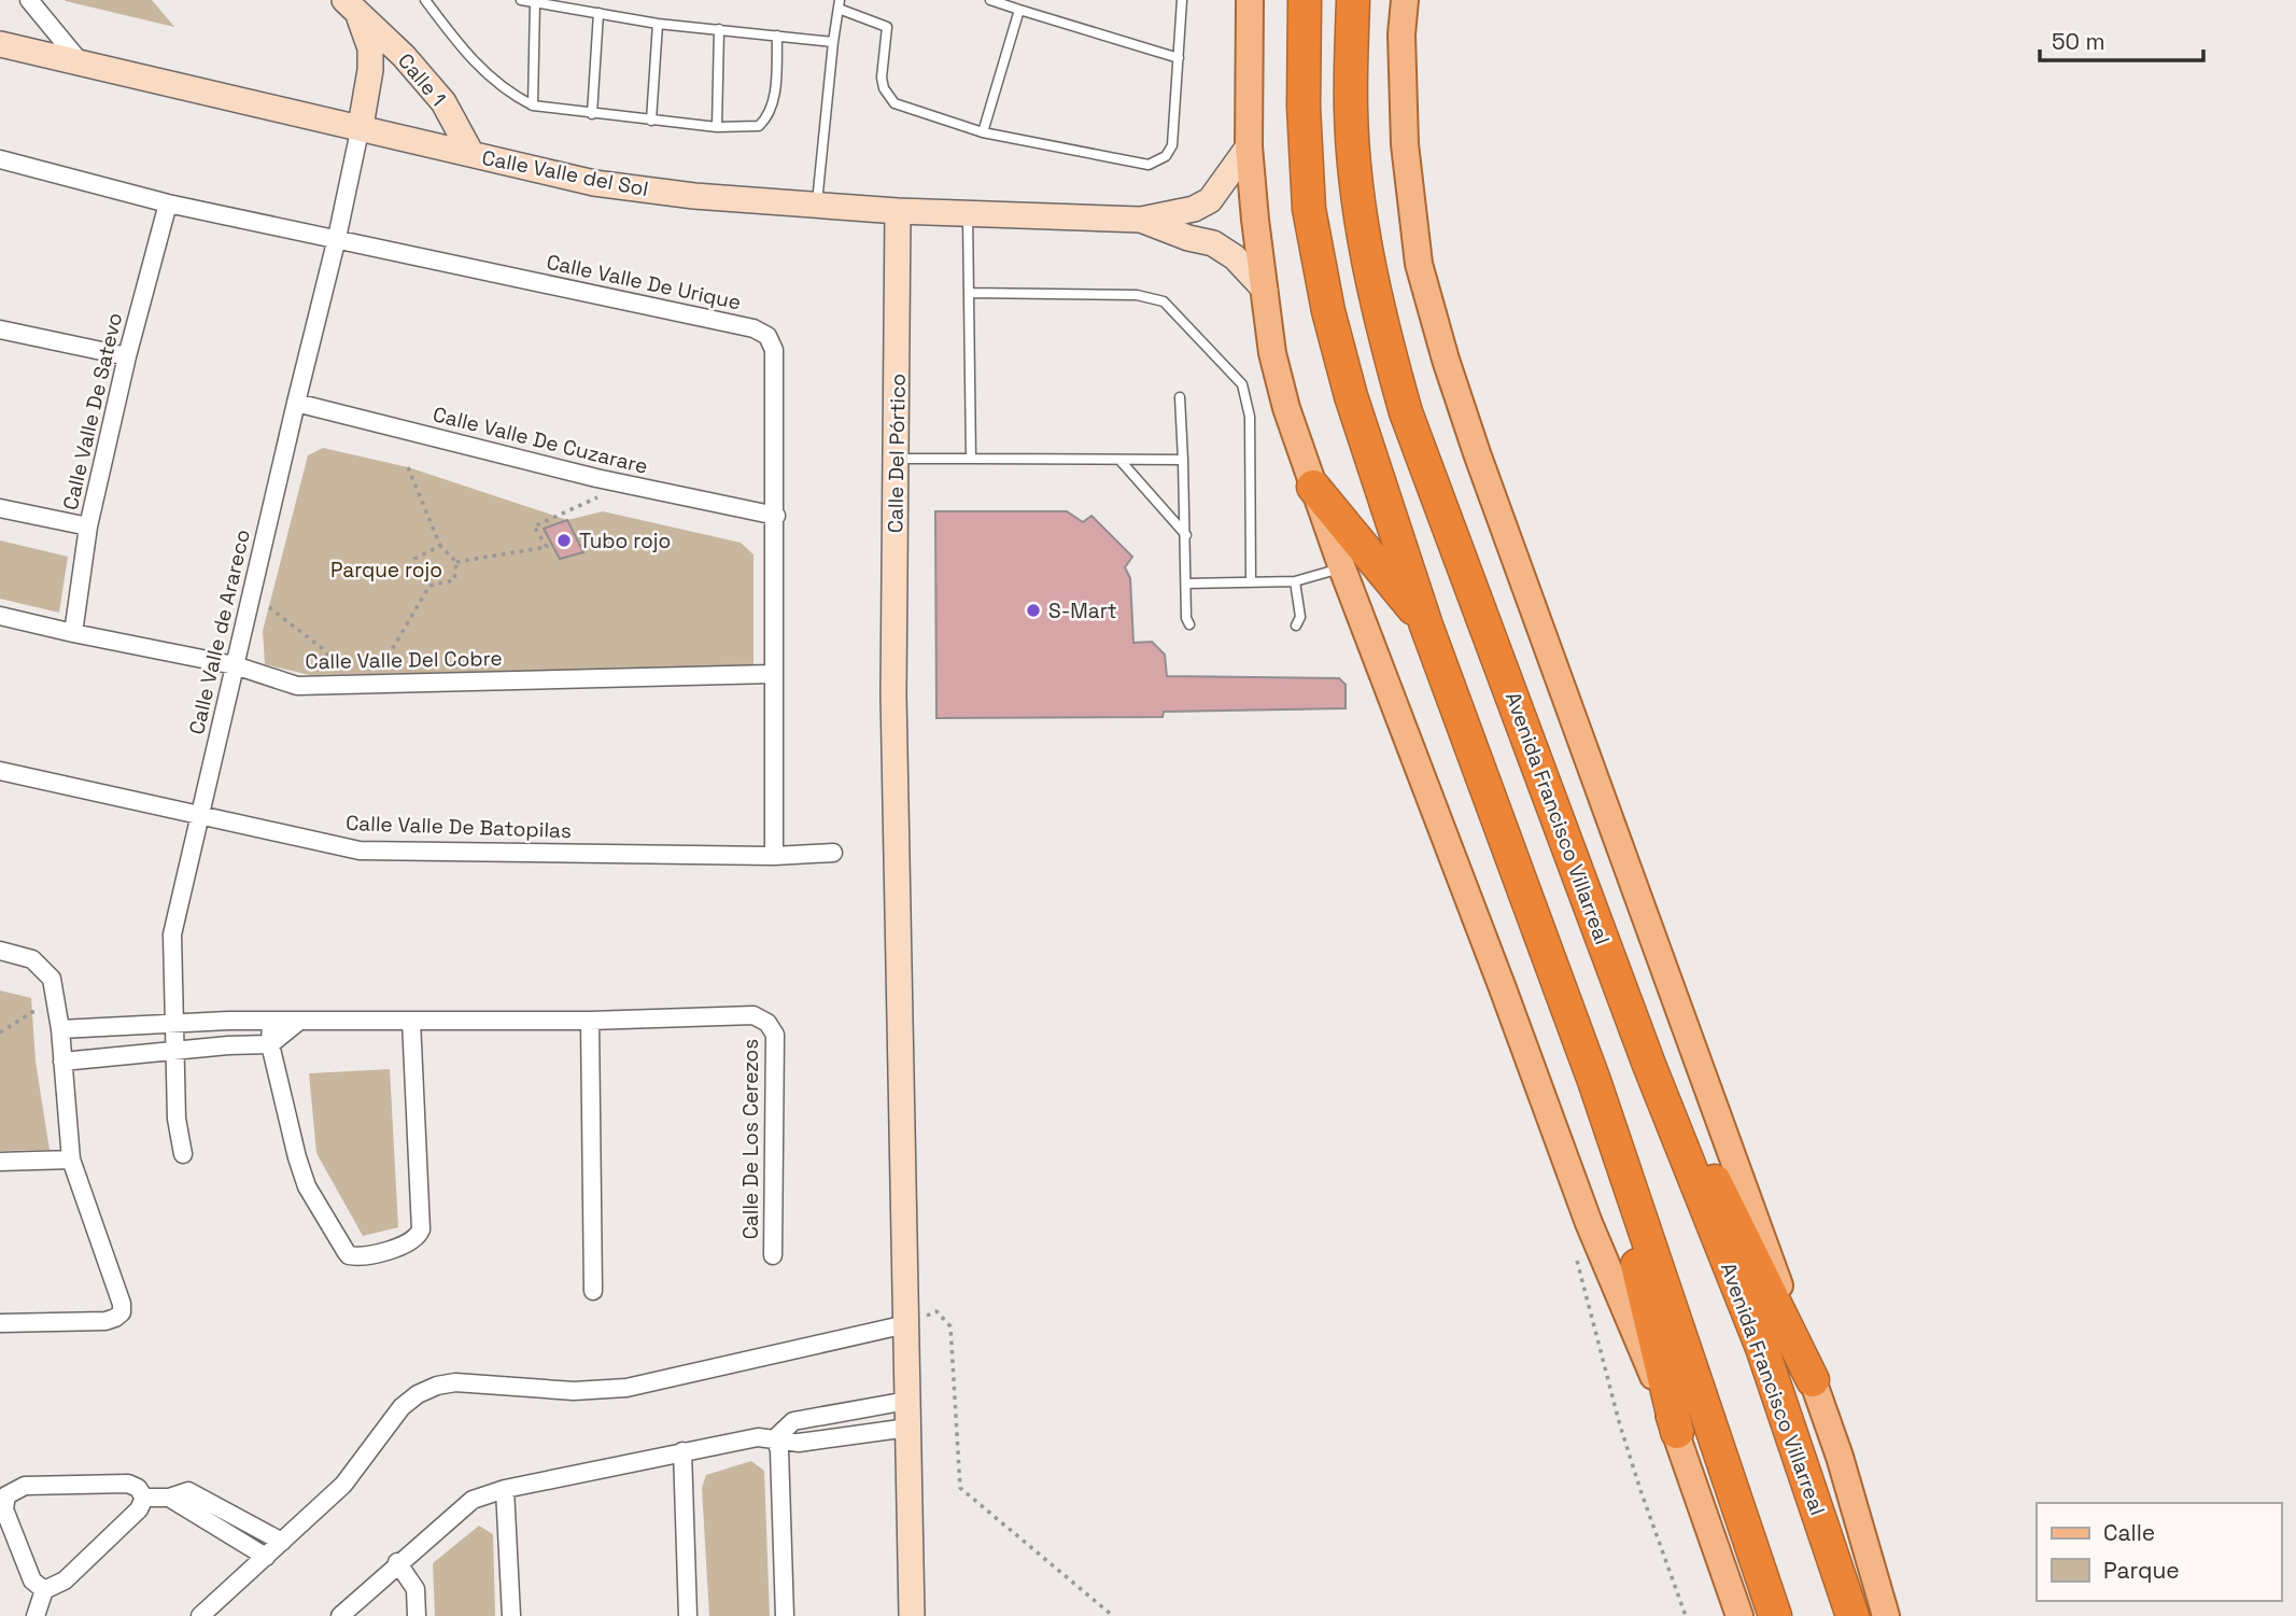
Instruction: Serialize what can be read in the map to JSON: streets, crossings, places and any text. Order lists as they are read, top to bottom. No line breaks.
{"streets":{"highway":["Avenida Francisco Villarreal"],"street":["Calle 1","Calle Valle del Sol","Calle Valle De Urique","Calle Valle De Satevo","Calle Valle De Cuzarare","Calle Del Pórtico","Calle Valle de Arareco","Calle Valle Del Cobre","Calle Valle De Batopilas","Calle De Los Cerezos"]},"crossings":[["Calle 1","Calle Valle del Sol"],["Calle 1","Calle Valle de Arareco"],["Calle Valle del Sol","Calle Del Pórtico"],["Calle Valle del Sol","Calle Valle de Arareco"],["Calle Valle De Urique","Calle Valle De Satevo"],["Calle Valle De Urique","Calle Valle De Cuzarare"],["Calle Valle De Urique","Calle Valle de Arareco"],["Calle Valle De Urique","Calle Valle Del Cobre"],["Calle Valle De Urique","Calle Valle De Batopilas"],["Calle Valle De Satevo","Calle Valle Del Cobre"],["Calle Valle De Cuzarare","Calle Valle de Arareco"],["Calle Valle de Arareco","Calle Valle Del Cobre"],["Calle Valle de Arareco","Calle Valle De Batopilas"],["Calle Valle de Arareco","Calle De Los Cerezos"]],"parks":["Parque rojo"],"places":["Tubo rojo","S-Mart"],"legend":["Calle","Parque"],"scale_bar":"50 m"}
